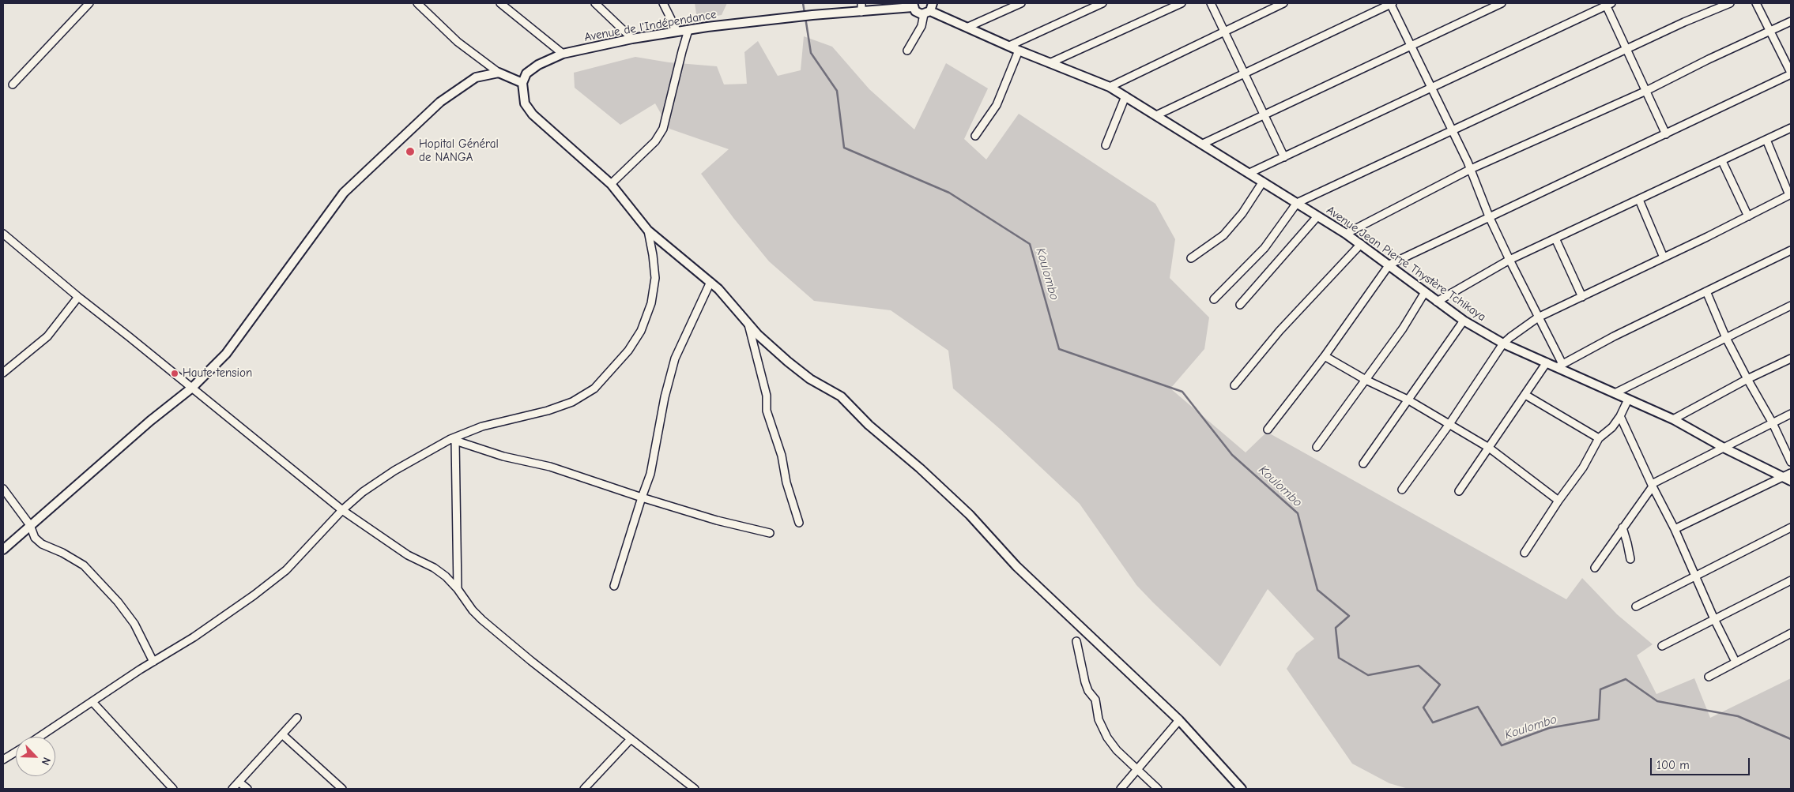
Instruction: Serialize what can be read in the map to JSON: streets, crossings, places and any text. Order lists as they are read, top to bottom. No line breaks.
{"streets":{"street":["Avenue de l'Indépendance","Avenue Jean Pierre Thystère Tchikaya"]},"crossings":[["Avenue de l'Indépendance","Avenue Jean Pierre Thystère Tchikaya"]],"water":["Koulombo"],"places":["Hopital Général de NANGA","Haute tension"],"scale_bar":"100 m","north":"bottom right"}
